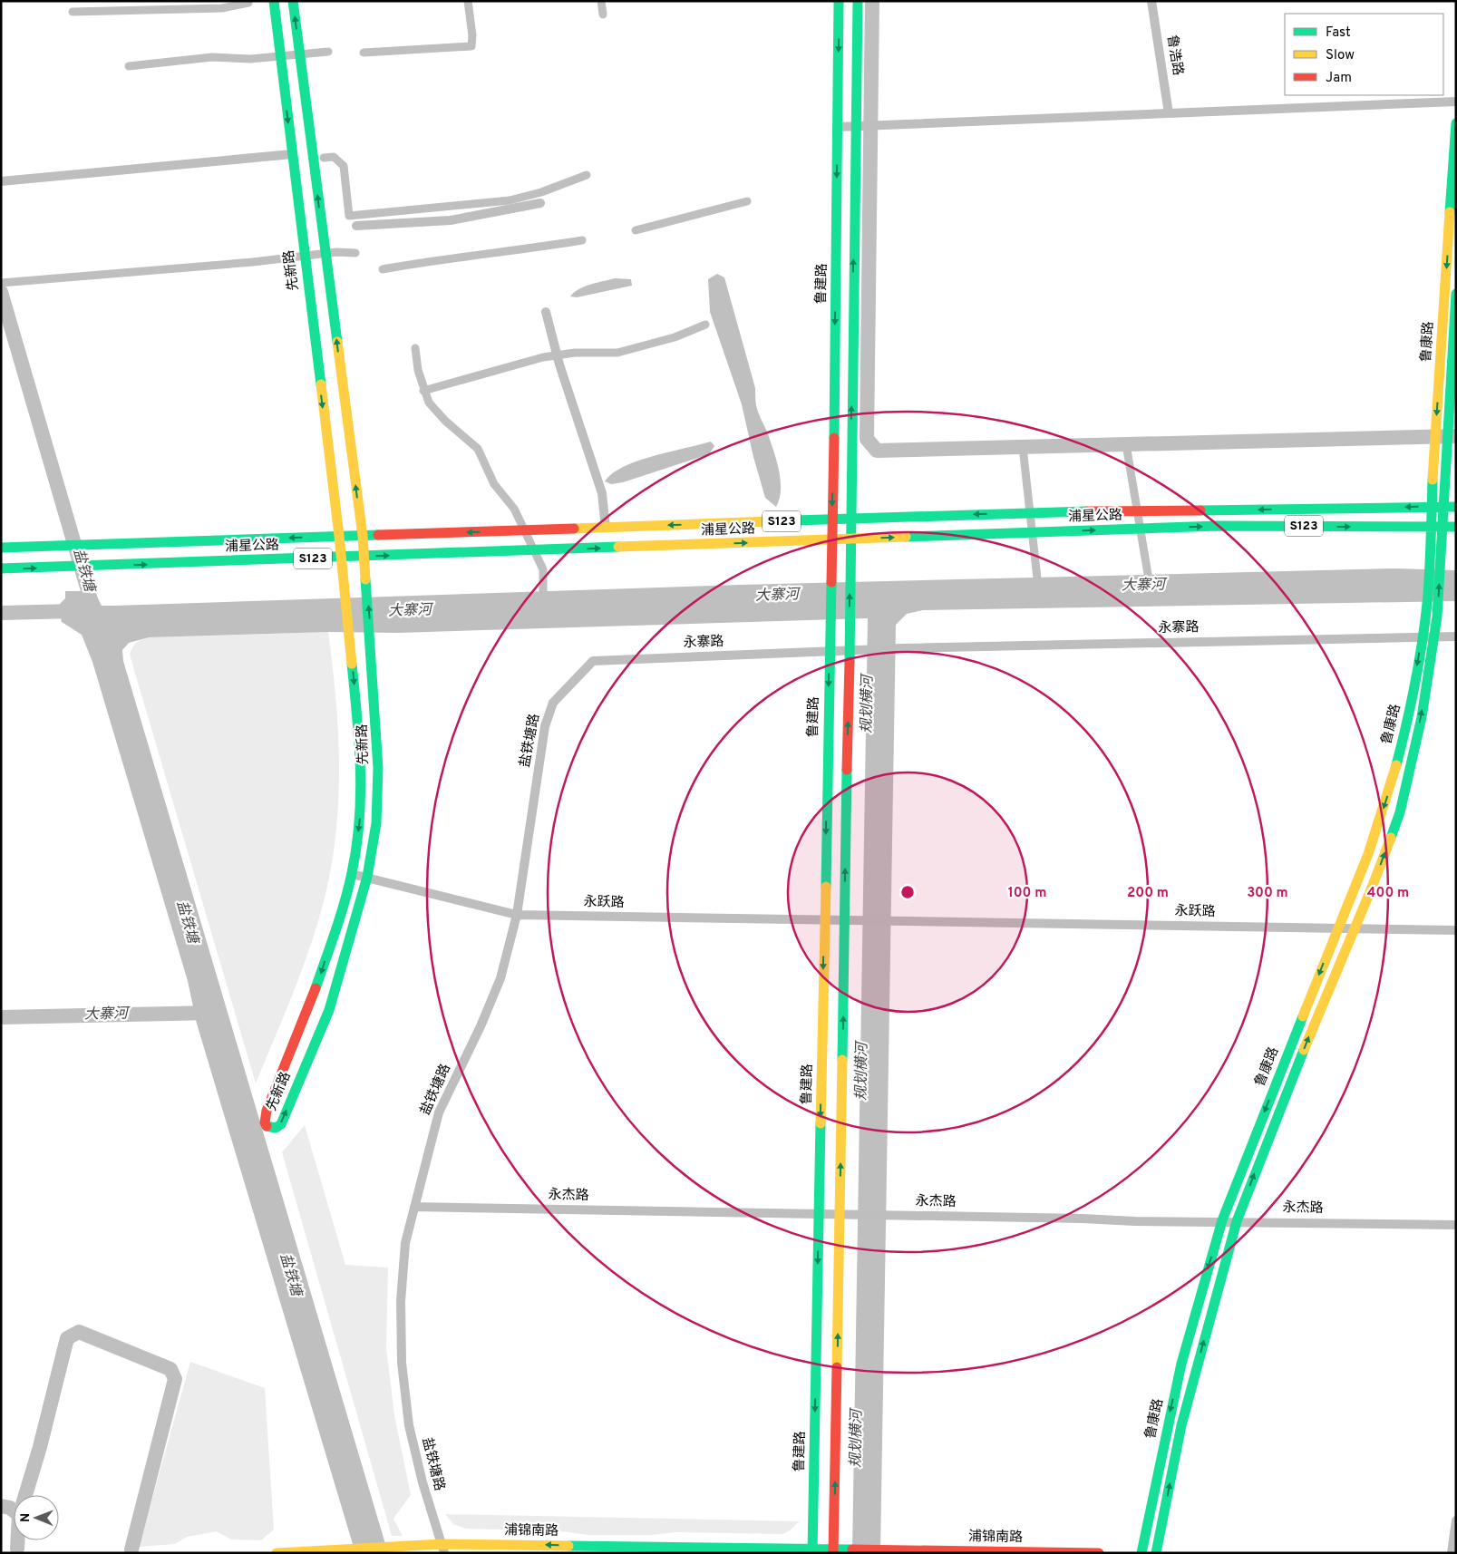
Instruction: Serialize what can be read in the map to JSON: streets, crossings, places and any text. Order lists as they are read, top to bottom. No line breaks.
{"streets":{"street":["鲁浩路","先新路","鲁建路","鲁康路","浦星公路","S123","永寨路","盐铁塘路","永跃路","永杰路","浦锦南路"]},"crossings":[["先新路","浦星公路"],["先新路","永跃路"],["鲁建路","浦星公路"],["鲁建路","永寨路"],["鲁建路","永跃路"],["鲁建路","永杰路"],["鲁建路","浦锦南路"],["鲁康路","浦星公路"],["鲁康路","永寨路"],["鲁康路","永跃路"],["鲁康路","永杰路"],["永寨路","盐铁塘路"],["盐铁塘路","永跃路"],["盐铁塘路","永杰路"],["盐铁塘路","浦锦南路"]],"one_way":["浦锦南路"],"water":["盐铁塘","大寨河","规划横河"],"legend":["Fast","Slow","Jam"],"north":"left","rings":["100 m","200 m","300 m","400 m"]}
